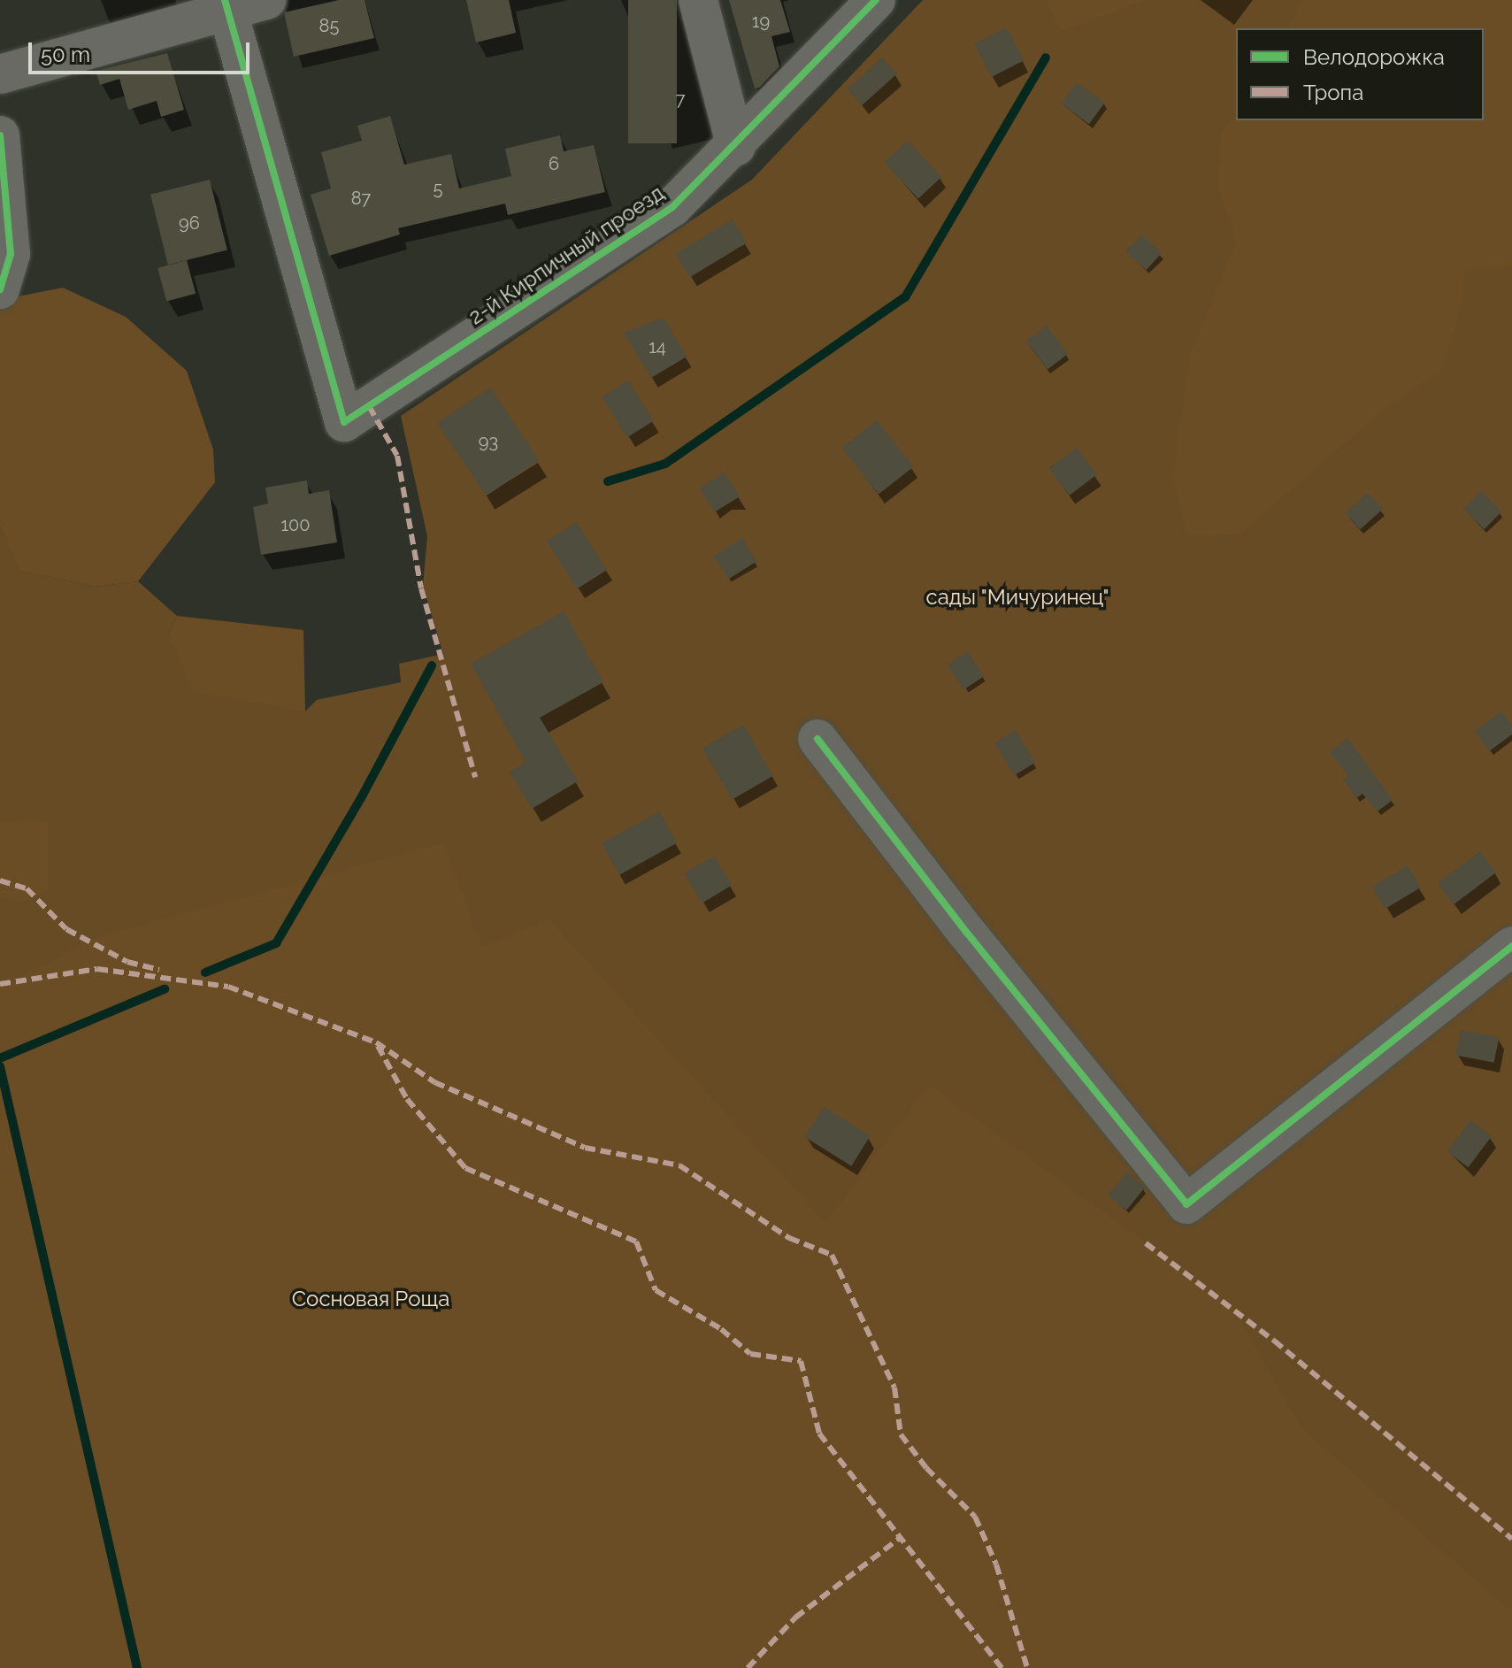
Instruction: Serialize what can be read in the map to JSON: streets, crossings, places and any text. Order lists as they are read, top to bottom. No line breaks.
{"streets":{"street":["2-й Кирпичный проезд"]},"parks":["сады \"Мичуринец\"","Сосновая Роща"],"house_numbers":["19","85","7","6","5","87","96","14","93","100"],"legend":["Велодорожка","Тропа"],"scale_bar":"50 m"}
